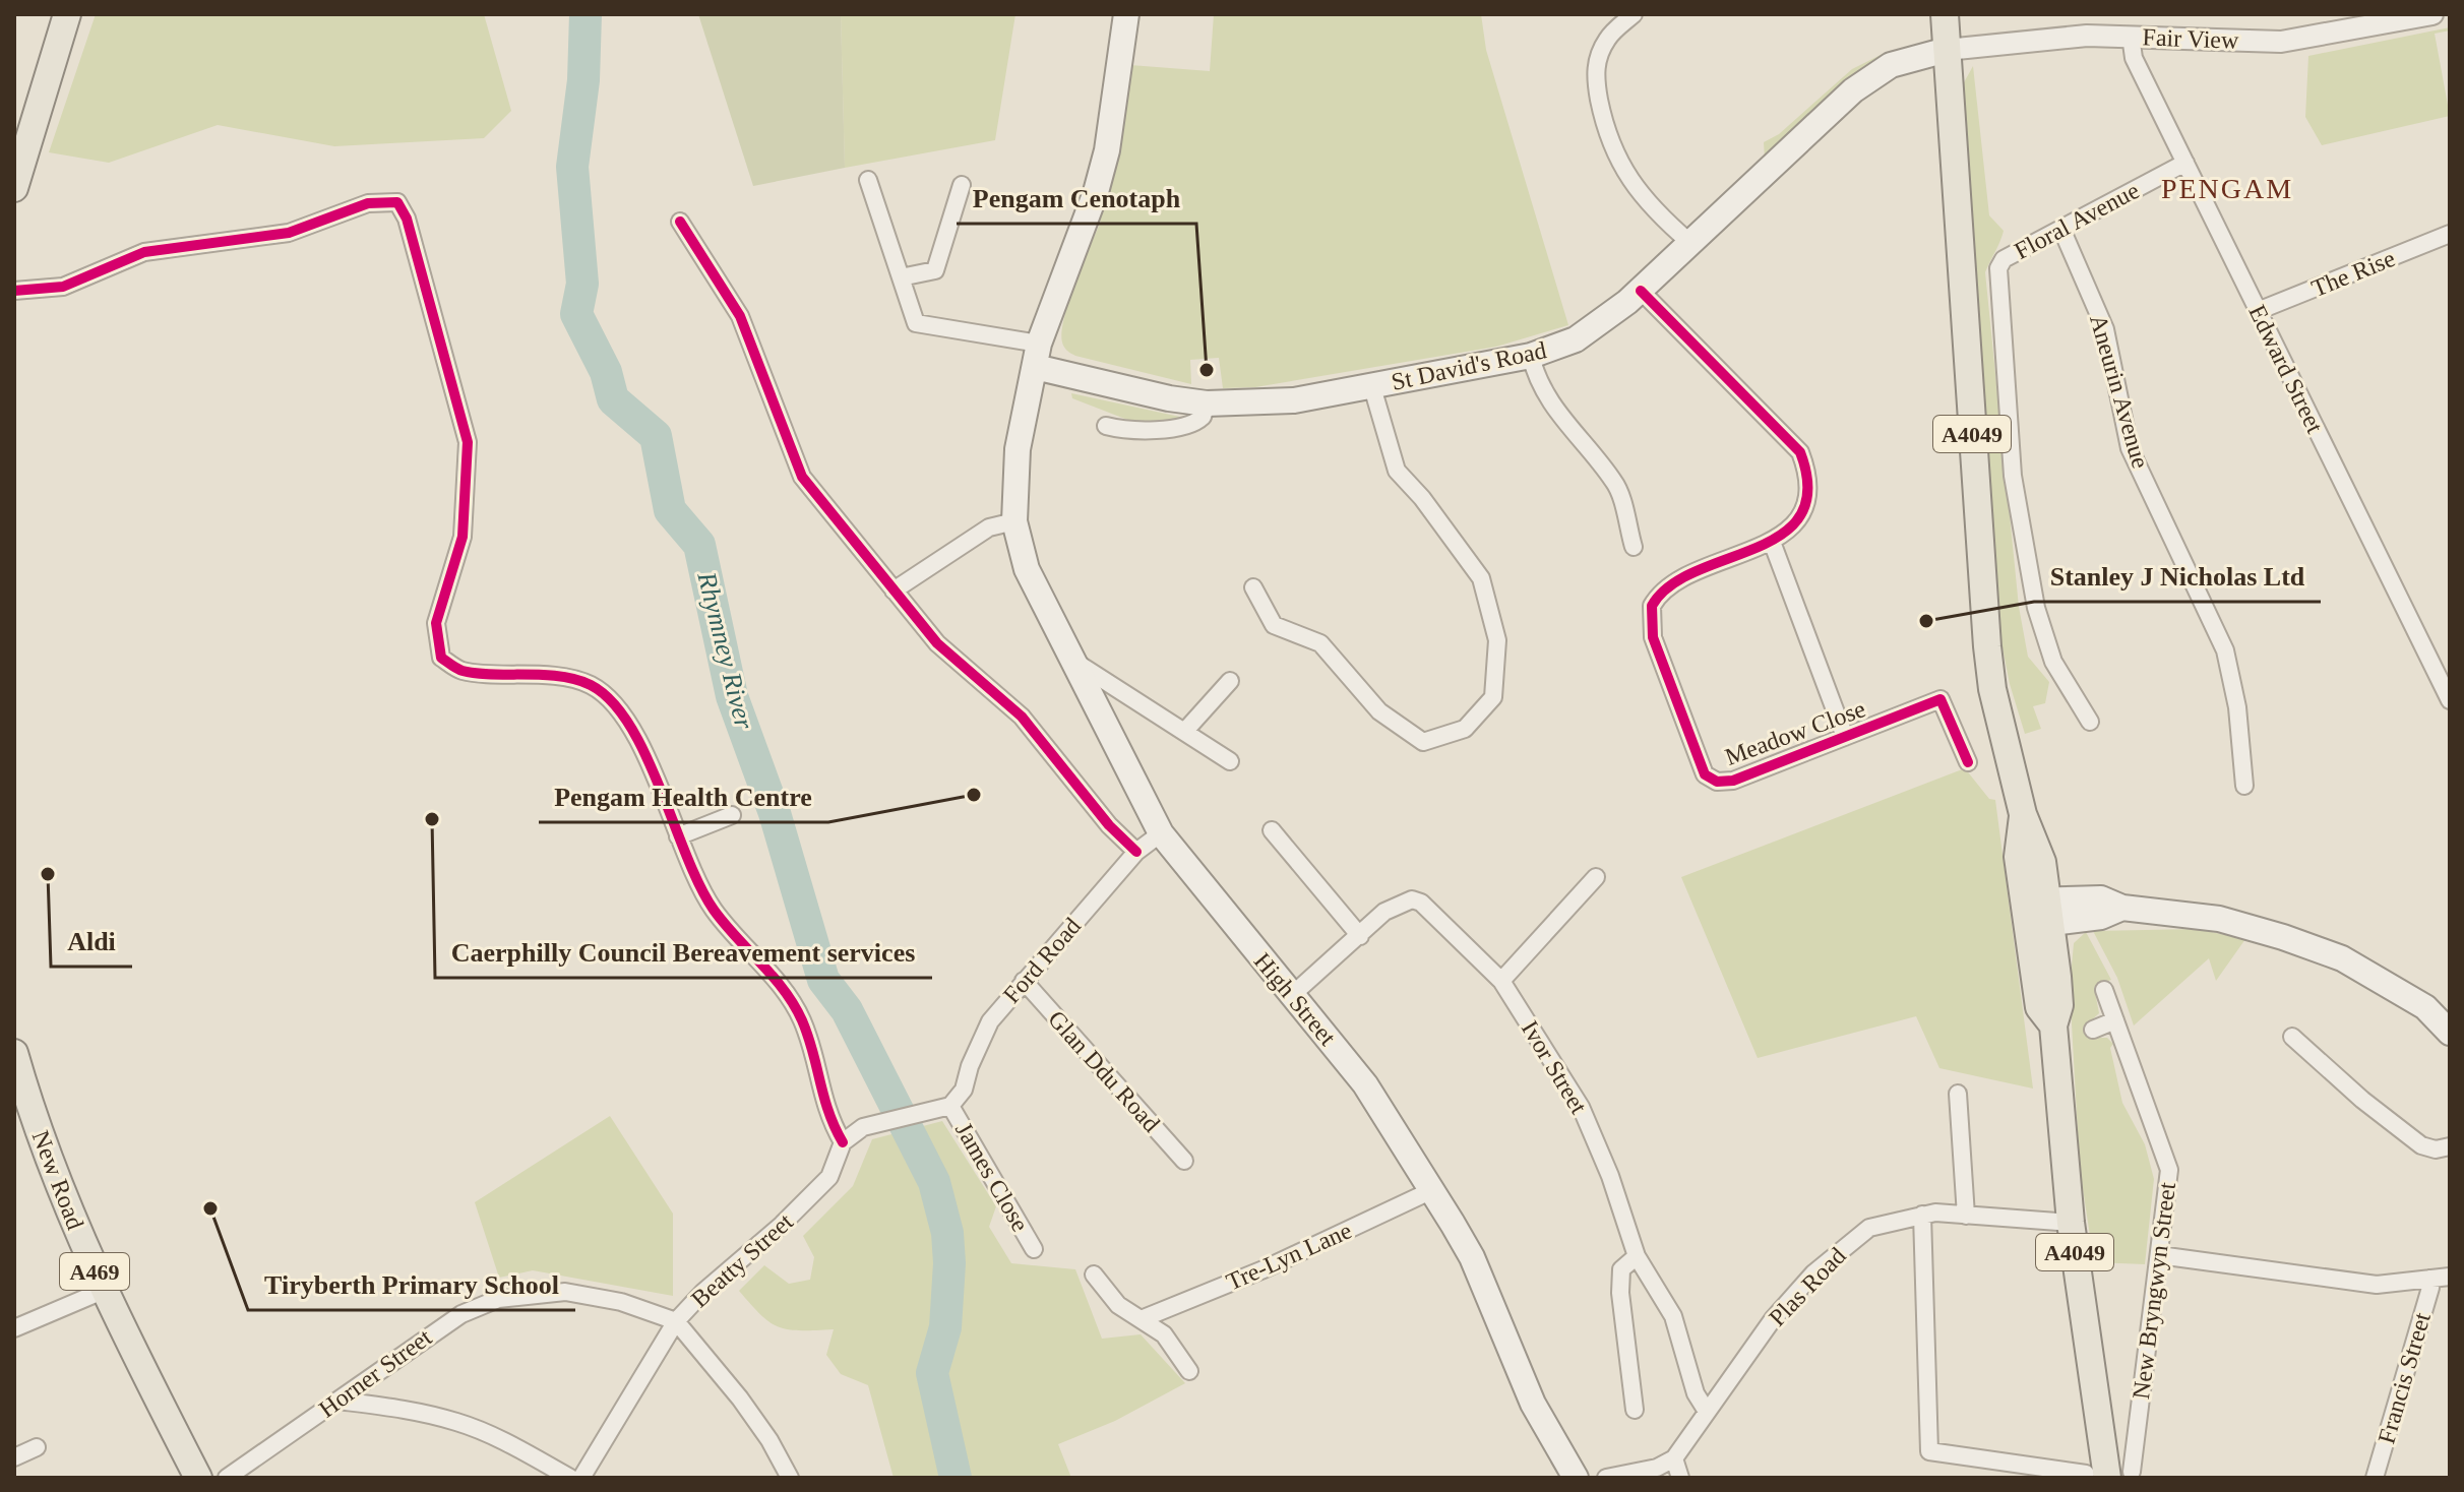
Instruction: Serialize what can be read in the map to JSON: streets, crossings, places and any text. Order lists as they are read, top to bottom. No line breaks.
{"streets":{"main road":["St David's Road","A4049","High Street","New Road","A469"],"street":["Fair View","Floral Avenue","The Rise","Edward Street","Aneurin Avenue","Meadow Close","Ford Road","Ivor Street","Glan Ddu Road","James Close","Tre-Lyn Lane","Beatty Street","Plas Road","New Bryngwyn Street","Horner Street","Francis Street"]},"crossings":[["Fair View","St David's Road"],["Fair View","Edward Street"],["Fair View","A4049"],["Floral Avenue","Edward Street"],["Floral Avenue","Aneurin Avenue"],["The Rise","Edward Street"],["St David's Road","A4049"],["St David's Road","Meadow Close"],["St David's Road","High Street"],["A4049","Plas Road"],["A4049","New Bryngwyn Street"],["Ford Road","High Street"],["Ford Road","Glan Ddu Road"],["Ford Road","James Close"],["High Street","Ivor Street"],["High Street","Tre-Lyn Lane"],["Ivor Street","Plas Road"],["Beatty Street","Horner Street"]],"districts":["PENGAM"],"water":["Rhymney River"],"places":["Pengam Cenotaph","Stanley J Nicholas Ltd","Pengam Health Centre","Caerphilly Council Bereavement services","Aldi","Tiryberth Primary School"]}
